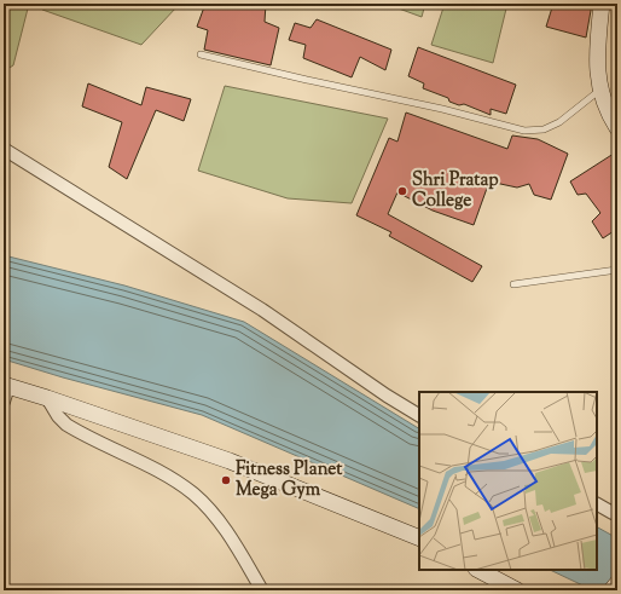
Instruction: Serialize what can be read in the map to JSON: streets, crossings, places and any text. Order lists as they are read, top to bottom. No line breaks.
{"places":["Shri Pratap College","Fitness Planet Mega Gym"]}
